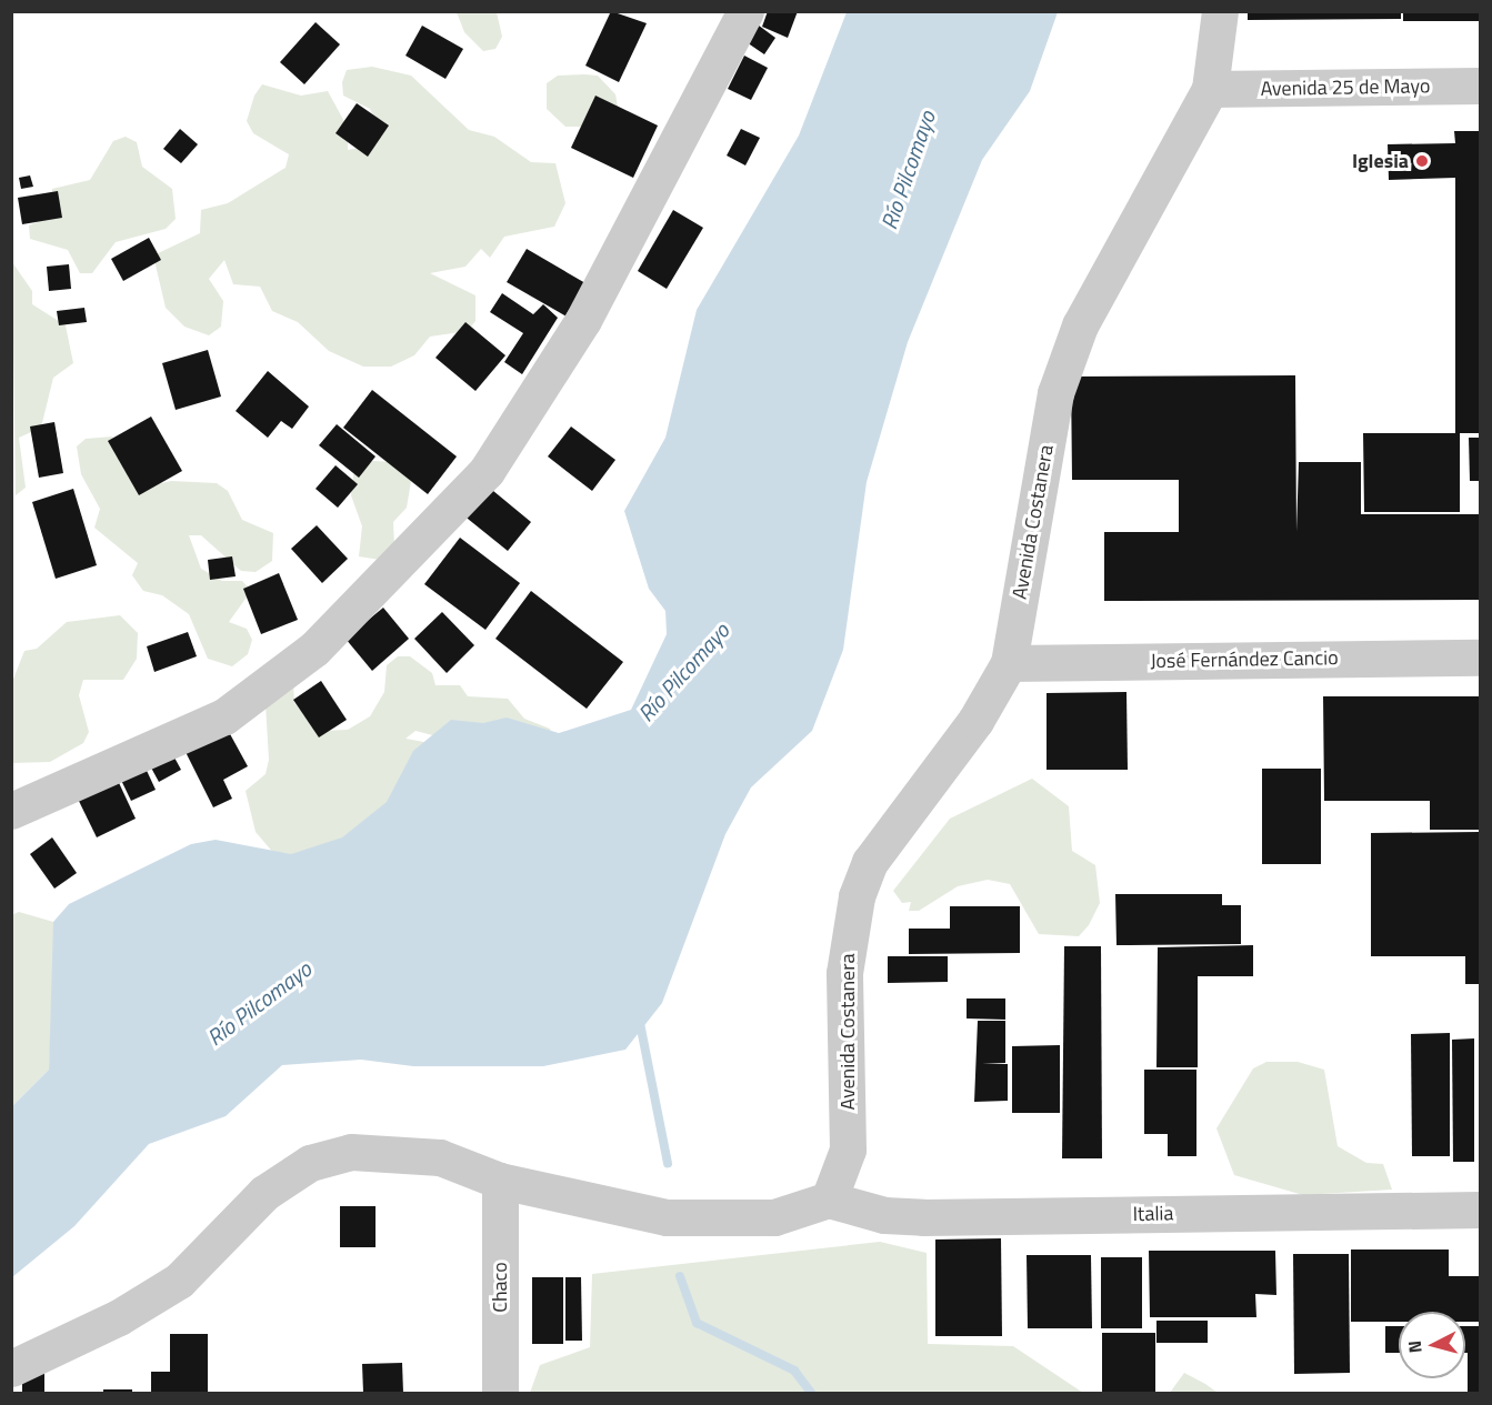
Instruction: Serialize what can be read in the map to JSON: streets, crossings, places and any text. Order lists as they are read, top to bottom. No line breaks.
{"streets":{"street":["Avenida 25 de Mayo","Avenida Costanera","José Fernández Cancio","Italia","Chaco"]},"crossings":[["Avenida 25 de Mayo","Avenida Costanera"],["Avenida Costanera","José Fernández Cancio"],["Avenida Costanera","Italia"]],"water":["Río Pilcomayo"],"places":["Iglesia"],"north":"left"}
